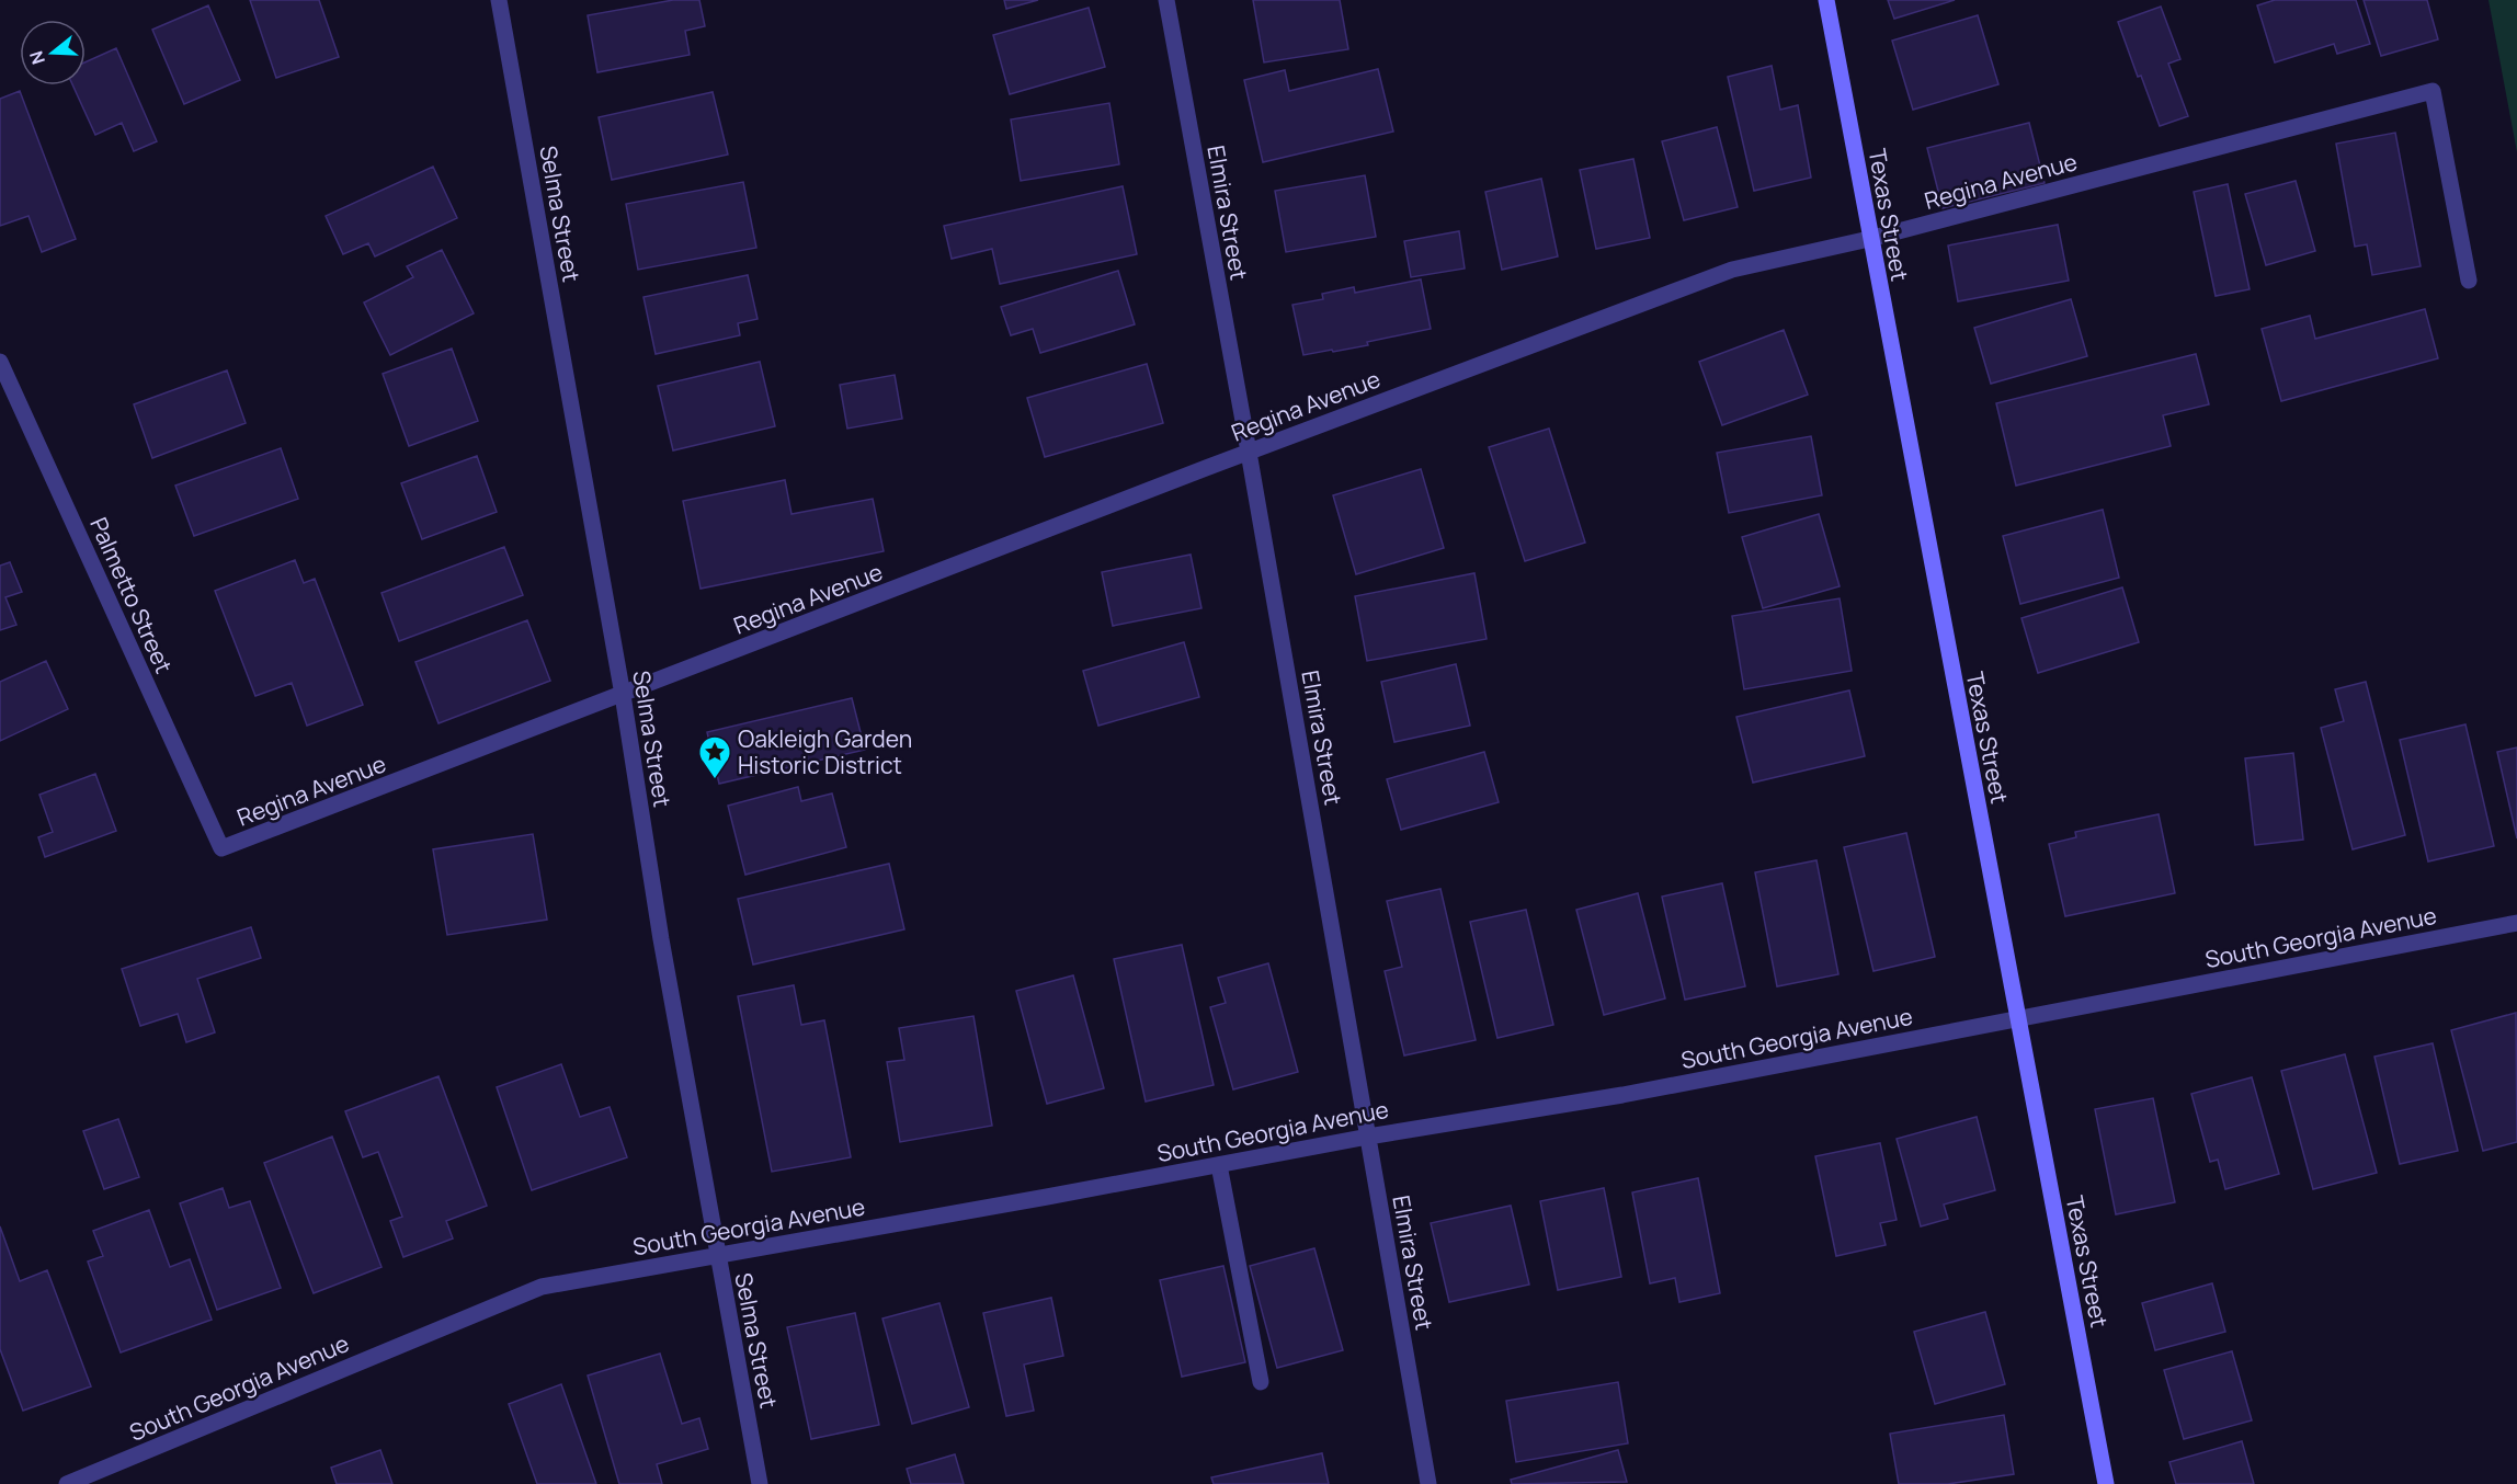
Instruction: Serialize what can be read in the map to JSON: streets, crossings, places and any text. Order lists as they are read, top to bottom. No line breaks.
{"streets":{"street":["Regina Avenue","Elmira Street","Selma Street","Texas Street","Palmetto Street","South Georgia Avenue"]},"crossings":[["Regina Avenue","Elmira Street"],["Regina Avenue","Selma Street"],["Regina Avenue","Texas Street"],["Regina Avenue","Palmetto Street"],["Elmira Street","South Georgia Avenue"],["Selma Street","South Georgia Avenue"],["Texas Street","South Georgia Avenue"]],"places":{"place":["Oakleigh Garden Historic District"]},"north":"left"}
